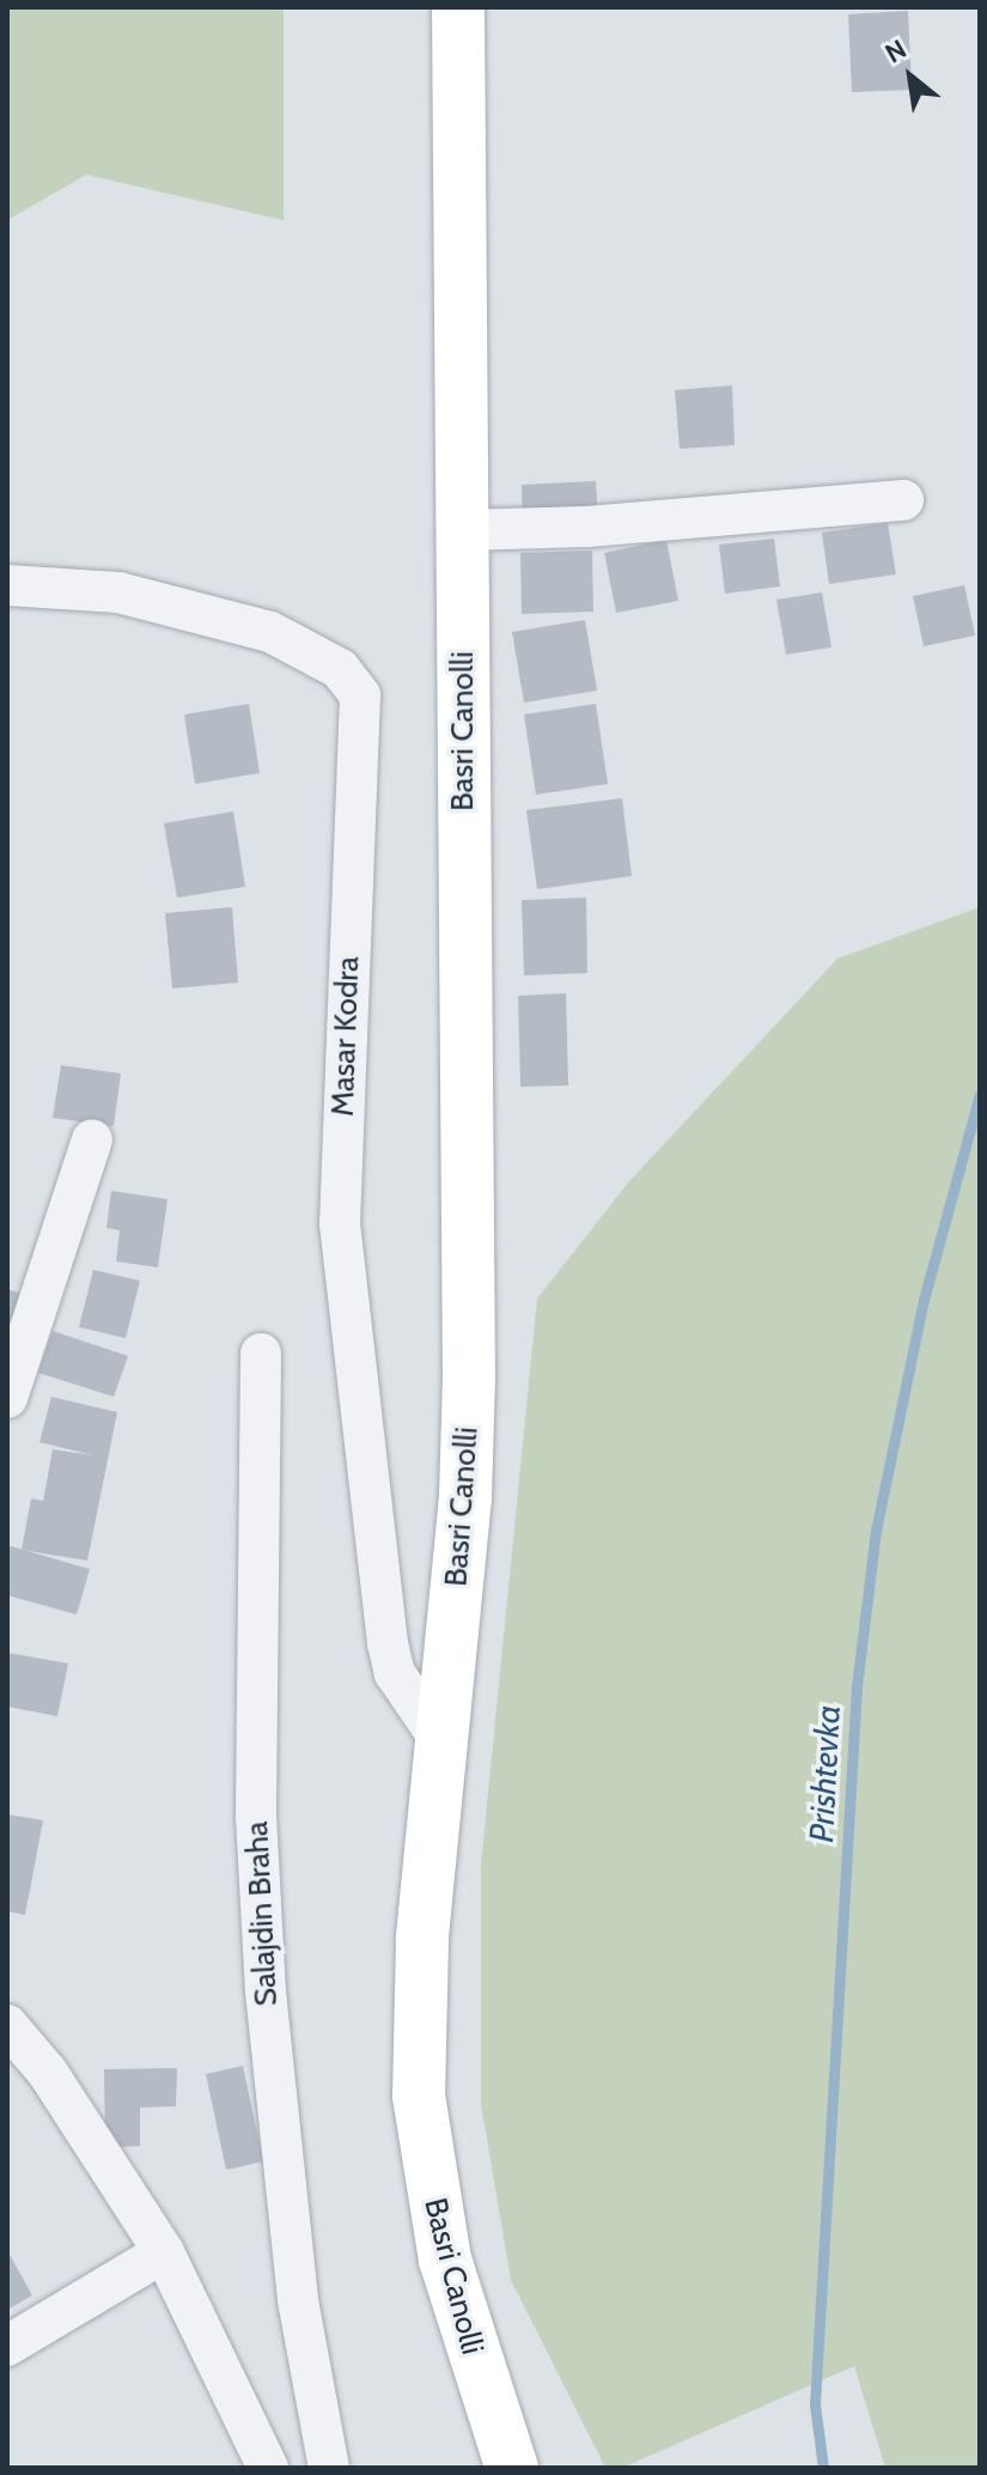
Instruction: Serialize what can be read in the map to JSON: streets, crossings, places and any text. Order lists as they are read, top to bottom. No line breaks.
{"streets":{"main road":["Basri Canolli"],"street":["Masar Kodra","Salajdin Braha"]},"crossings":[["Basri Canolli","Masar Kodra"]],"water":["Prishtevka"],"north":"top left"}
